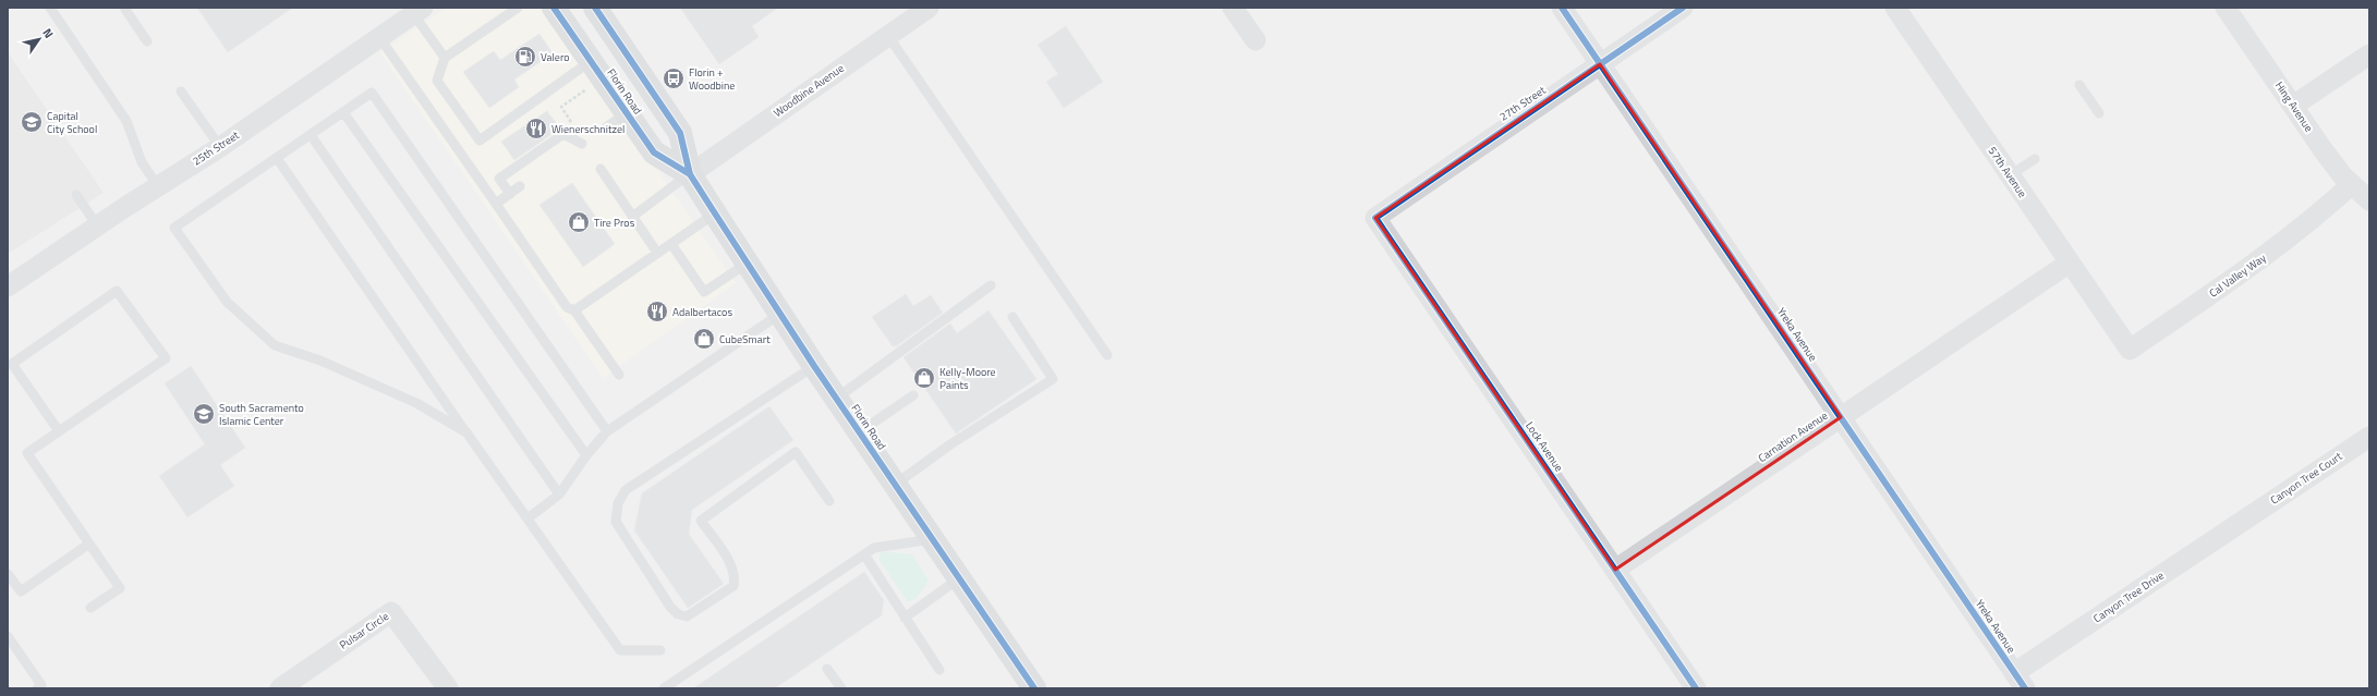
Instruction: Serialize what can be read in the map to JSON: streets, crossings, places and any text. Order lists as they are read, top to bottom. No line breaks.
{"streets":{"main road":["Florin Road"],"street":["Woodbine Avenue","27th Street","Hing Avenue","25th Street","57th Avenue","Cal Valley Way","Yreka Avenue","Carnation Avenue","Lock Avenue","Canyon Tree Court","Canyon Tree Drive","Pulsar Circle"]},"crossings":[["Woodbine Avenue","Florin Road"],["27th Street","Yreka Avenue"],["27th Street","Lock Avenue"],["Hing Avenue","Cal Valley Way"],["57th Avenue","Cal Valley Way"],["57th Avenue","Carnation Avenue"],["Yreka Avenue","Carnation Avenue"],["Yreka Avenue","Canyon Tree Drive"],["Carnation Avenue","Lock Avenue"],["Canyon Tree Court","Canyon Tree Drive"]],"places":{"fuel station":["Valero"],"bus stop":["Florin + Woodbine"],"school or university":["Capital City School","South Sacramento Islamic Center"],"restaurant":["Wienerschnitzel","Adalbertacos"],"shop":["Tire Pros","CubeSmart","Kelly-Moore Paints"]},"north":"top right"}
